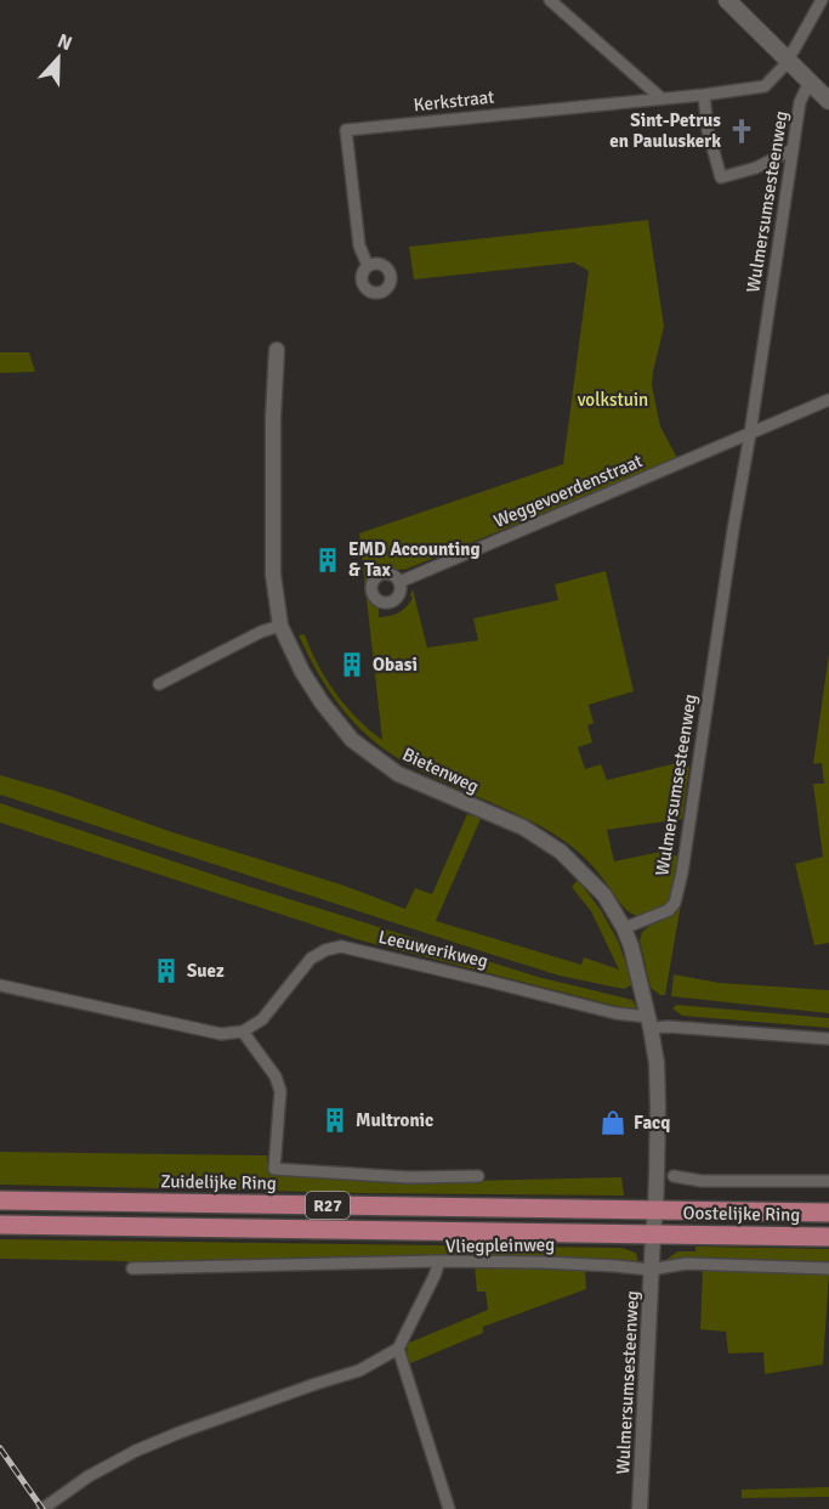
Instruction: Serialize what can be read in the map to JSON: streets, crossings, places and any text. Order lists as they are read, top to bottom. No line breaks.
{"streets":{"highway":["Zuidelijke Ring","R27","Oostelijke Ring"],"street":["Kerkstraat","Wulmersumsesteenweg","Weggevoerdenstraat","Bietenweg","Leeuwerikweg","Vliegpleinweg"]},"crossings":[["Wulmersumsesteenweg","Weggevoerdenstraat"],["Wulmersumsesteenweg","Bietenweg"],["Wulmersumsesteenweg","Leeuwerikweg"],["Wulmersumsesteenweg","Zuidelijke Ring"],["Wulmersumsesteenweg","R27"],["Wulmersumsesteenweg","Oostelijke Ring"],["Wulmersumsesteenweg","Vliegpleinweg"],["Zuidelijke Ring","Oostelijke Ring"],["R27","Oostelijke Ring"]],"parks":["volkstuin"],"places":{"church":["Sint-Petrus en Pauluskerk"],"building":["EMD Accounting & Tax","Obasi","Suez","Multronic"],"shop":["Facq"]},"north":"top"}
